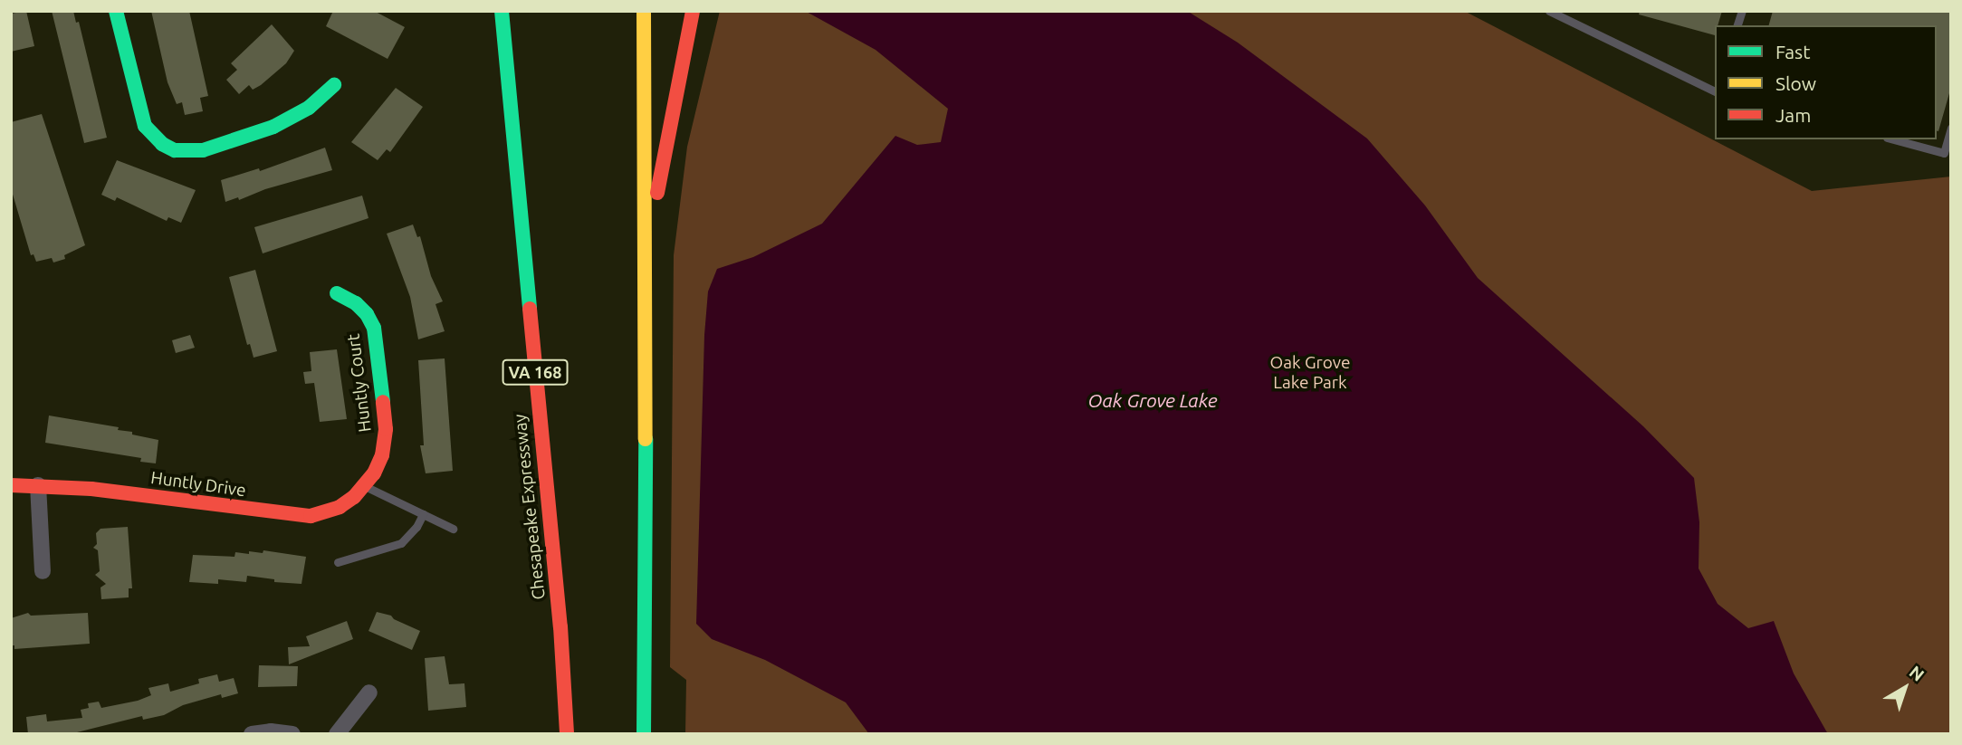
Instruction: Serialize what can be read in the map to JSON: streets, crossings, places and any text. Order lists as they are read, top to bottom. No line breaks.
{"streets":{"main road":["VA 168","Huntly Court","Huntly Drive","Chesapeake Expressway"]},"crossings":[["Huntly Court","Huntly Drive"]],"water":["Oak Grove Lake"],"parks":["Oak Grove Lake Park"],"legend":["Fast","Slow","Jam"],"north":"top right"}
